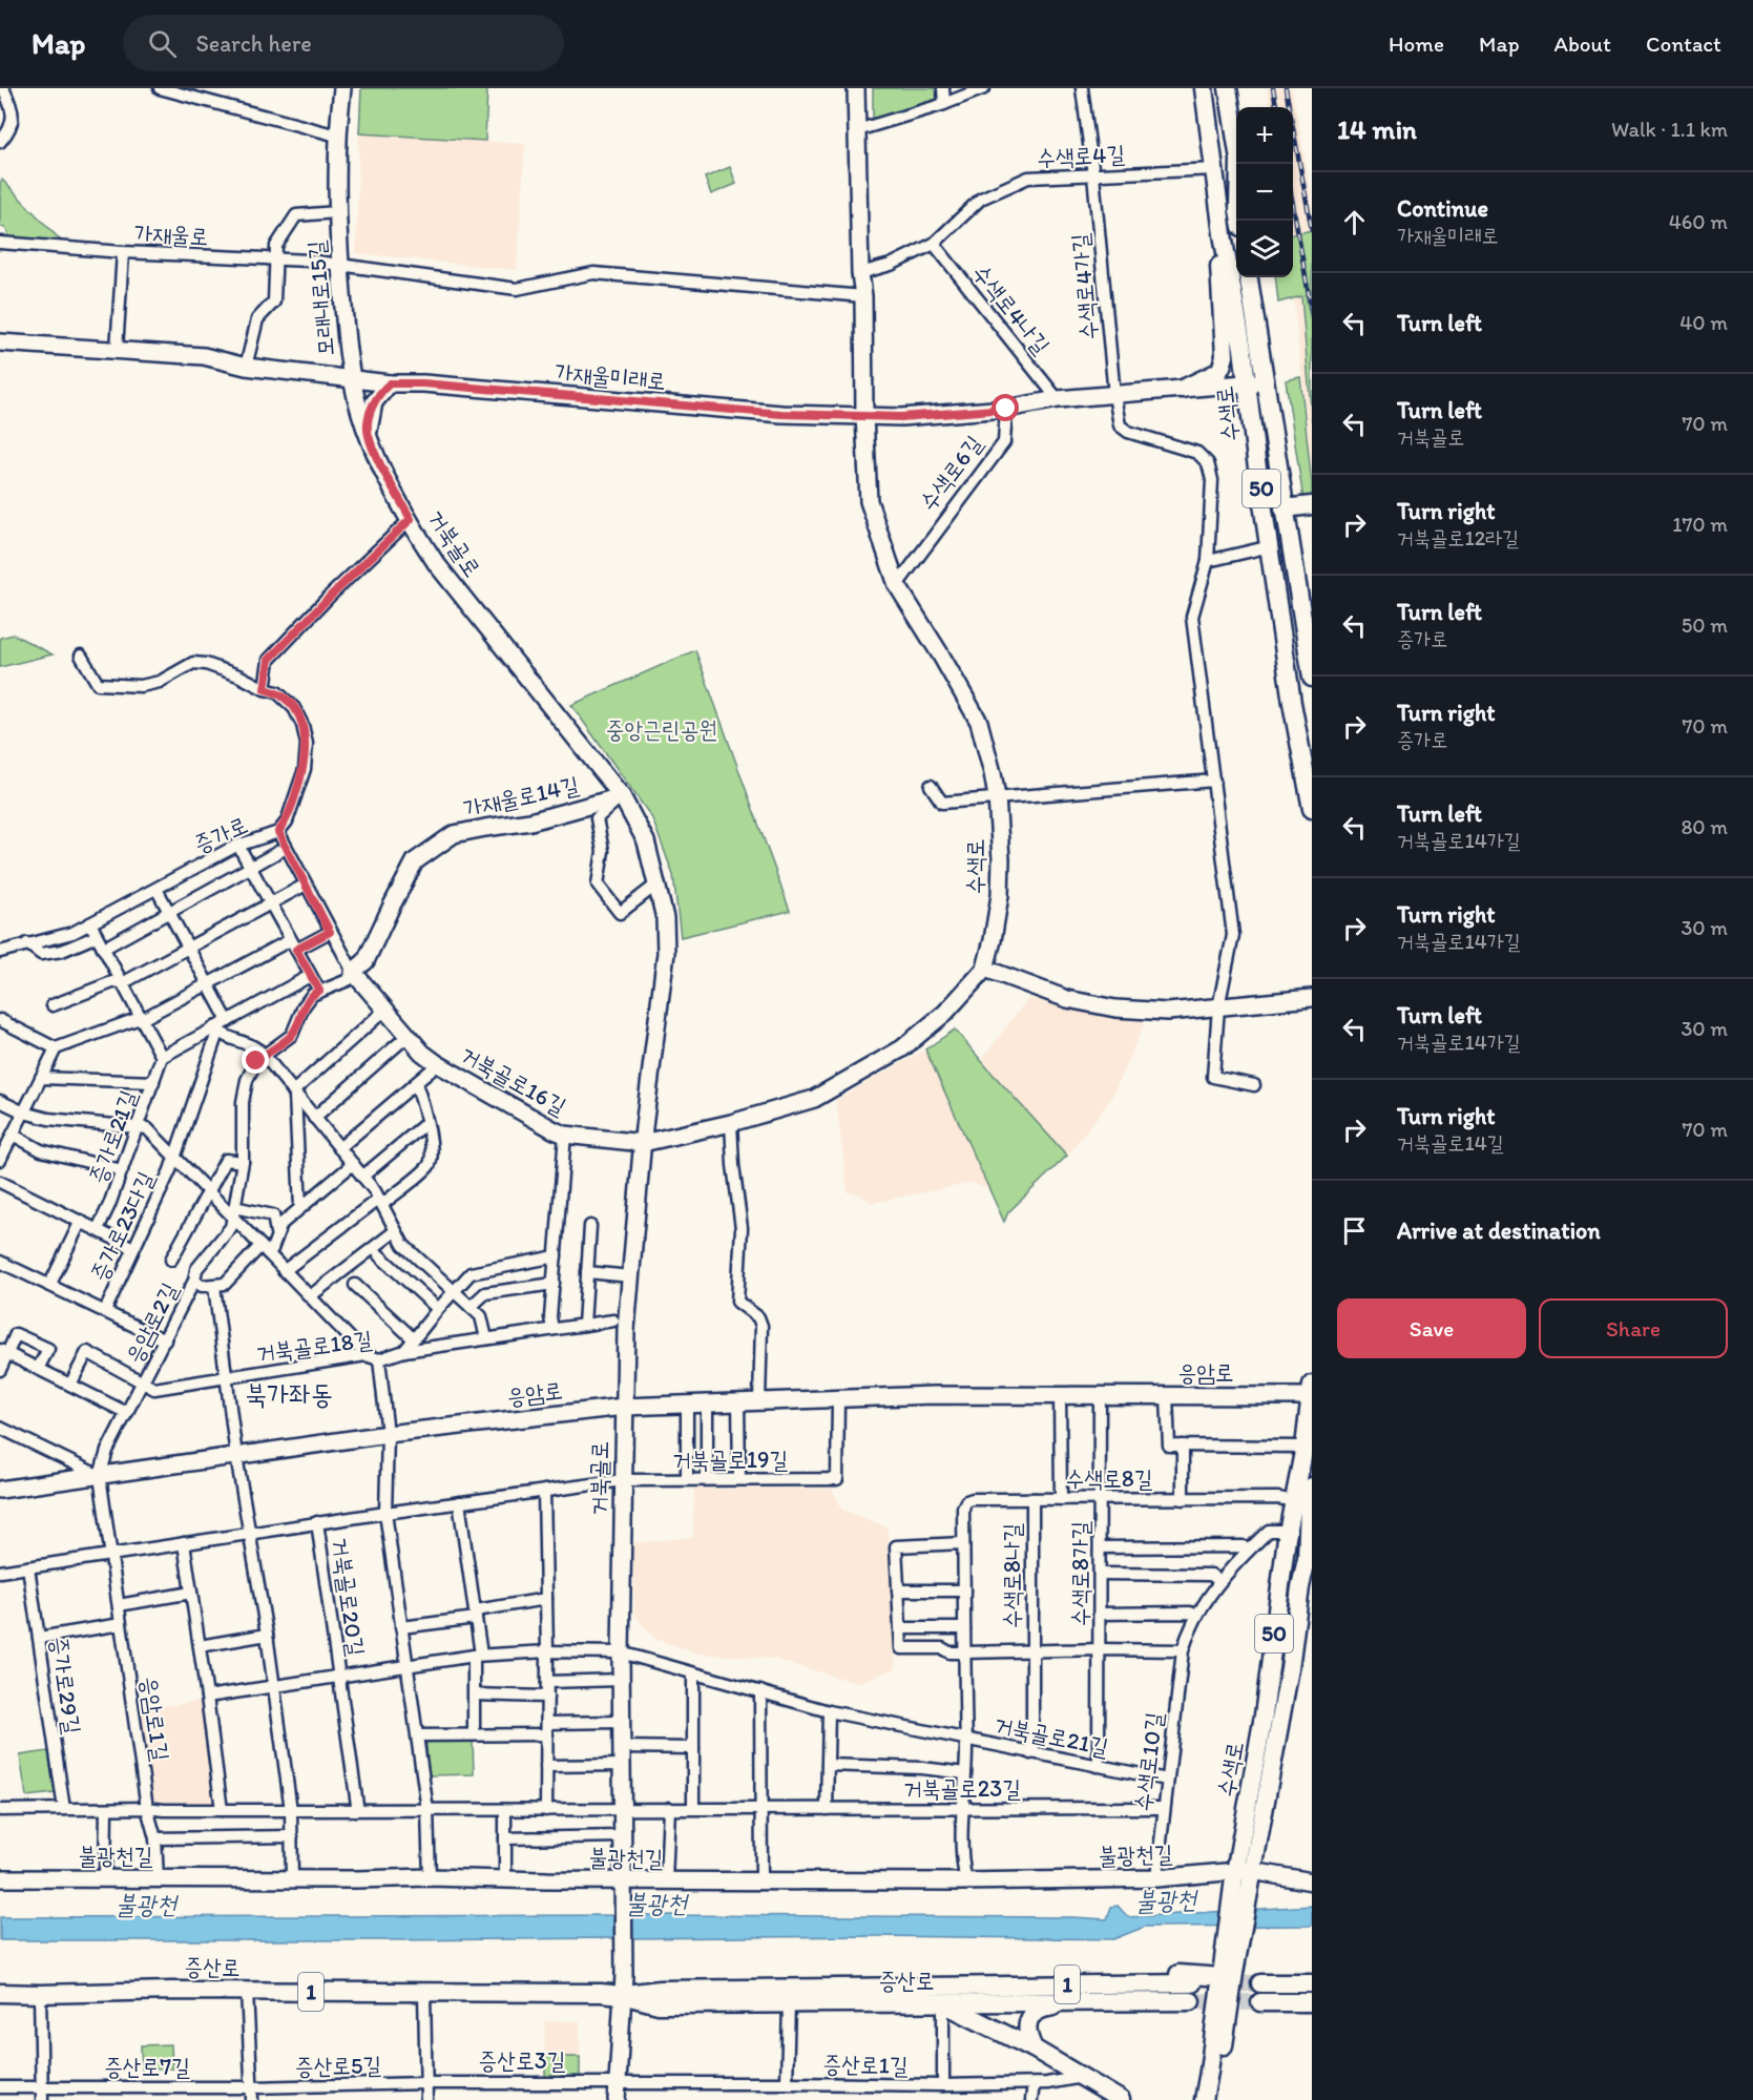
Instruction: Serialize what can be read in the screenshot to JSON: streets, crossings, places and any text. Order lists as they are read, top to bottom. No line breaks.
{"streets":{"main road":["수색로","50","증산로","1"],"street":["수색로4길","가재울로","수색로4가길","모래내로15길","수색로4나길","가재울미래로","수색로6길","거북골로","가재울로14길","증가로","거북골로16길","증가로21길","증가로23다길","응암로2길","거북골로18길","응암로","거북골로19길","수색로8길","수색로8가길","수색로8나길","거북골로20길","증가로29길","응암로1길","거북골로21길","수색로10길","거북골로23길","불광천길","증산로3길","증산로1길","증산로5길","증산로7길"]},"crossings":[["수색로4길","수색로4가길"],["수색로4길","수색로4나길"],["수색로4길","수색로"],["가재울로","모래내로15길"],["모래내로15길","가재울미래로"],["모래내로15길","거북골로"],["가재울미래로","수색로"],["가재울미래로","수색로6길"],["가재울미래로","거북골로"],["수색로","수색로6길"],["수색로","거북골로"],["수색로","거북골로16길"],["수색로","응암로"],["수색로","수색로8길"],["수색로","수색로10길"],["수색로","불광천길"],["거북골로","가재울로14길"],["거북골로","거북골로16길"],["거북골로","응암로"],["거북골로","거북골로19길"],["거북골로","거북골로20길"],["거북골로","거북골로21길"],["거북골로","거북골로23길"],["거북골로","불광천길"],["거북골로","증산로"],["가재울로14길","거북골로16길"],["증가로21길","증가로23다길"],["증가로23다길","응암로2길"],["증가로23다길","거북골로18길"],["응암로2길","거북골로18길"],["응암로2길","응암로"],["응암로2길","응암로1길"],["응암로","거북골로19길"],["응암로","응암로1길"],["거북골로19길","거북골로20길"],["수색로8길","수색로8가길"],["수색로8길","수색로8나길"],["수색로8길","거북골로21길"],["수색로8가길","수색로8나길"],["수색로8가길","거북골로21길"],["수색로8나길","거북골로21길"],["거북골로20길","응암로1길"],["거북골로20길","거북골로21길"],["거북골로20길","거북골로23길"],["거북골로20길","불광천길"],["증가로29길","거북골로23길"],["응암로1길","거북골로23길"],["응암로1길","불광천길"],["거북골로21길","수색로10길"],["거북골로21길","거북골로23길"],["거북골로21길","불광천길"],["수색로10길","거북골로23길"],["수색로10길","불광천길"],["증산로","증산로1길"],["증산로3길","증산로1길"],["증산로3길","증산로5길"],["증산로5길","증산로7길"]],"districts":["북가좌동"],"water":["불광천"],"parks":["중앙근린공원"],"page":{"header":"Map","search":"Search here","nav":["Home","Map","About","Contact"],"heading":["14 min","Walk · 1.1 km"],"map_buttons":["+","−"],"list":[["Continue","가재울미래로","460 m"],["Turn left","40 m"],["Turn left","거북골로","70 m"],["Turn right","거북골로12라길","170 m"],["Turn left","증가로","50 m"],["Turn right","증가로","70 m"],["Turn left","거북골로14가길","80 m"],["Turn right","거북골로14가길","30 m"],["Turn left","거북골로14가길","30 m"],["Turn right","거북골로14길","70 m"],"Arrive at destination"],"buttons":["Save","Share"]}}
